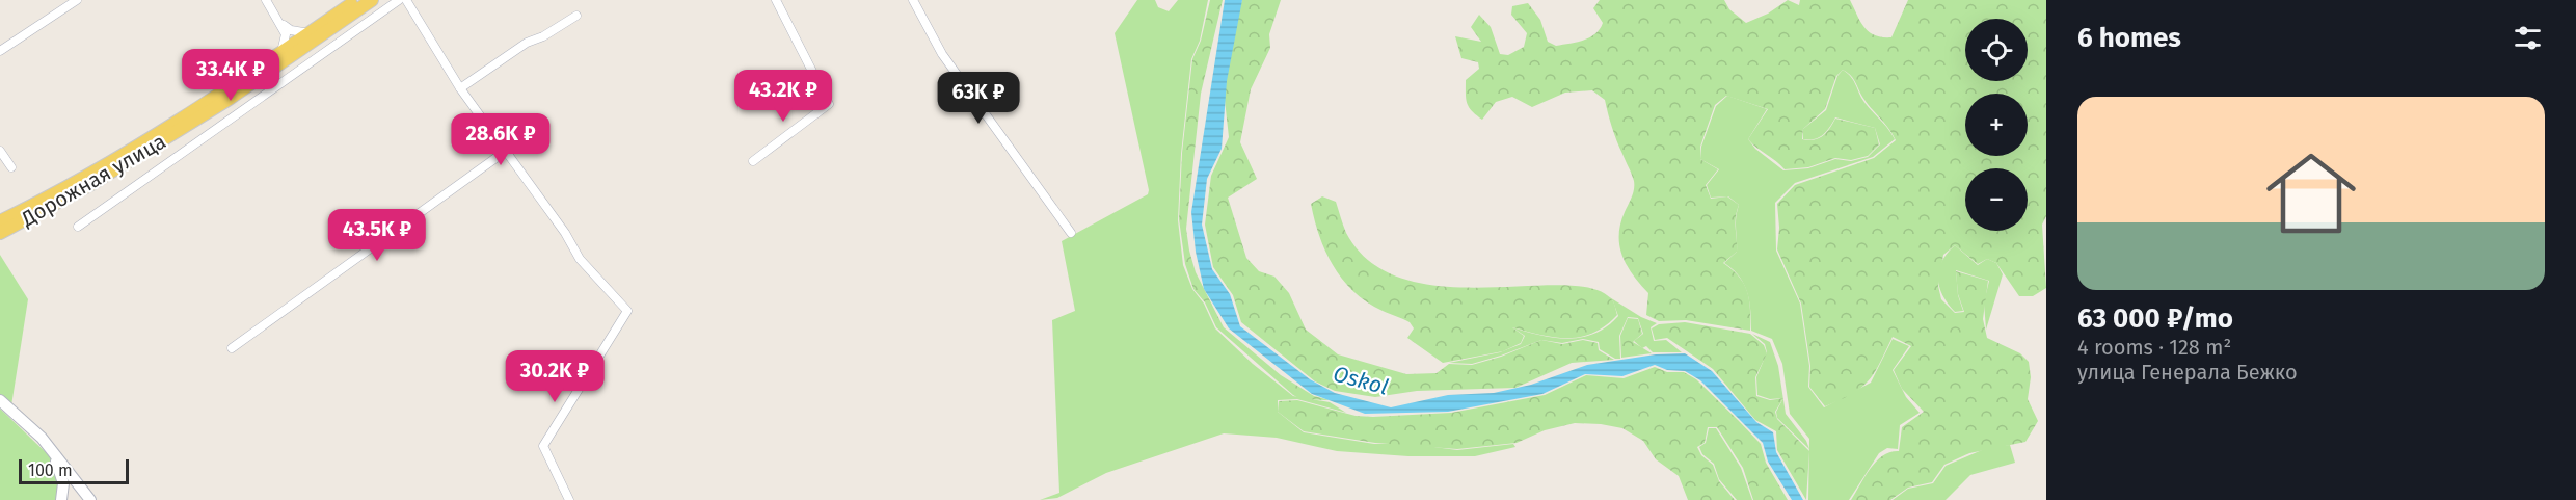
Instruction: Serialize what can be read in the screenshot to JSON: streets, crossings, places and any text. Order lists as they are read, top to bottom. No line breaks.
{"streets":{"main road":["Дорожная улица"]},"water":["Oskol"],"scale_bar":"100 m","page":{"heading":"6 homes","map_buttons":["+","−"],"price":["33.4K ₽","43.2K ₽","63K ₽","28.6K ₽","43.5K ₽","30.2K ₽"],"list":[{"name":"63 000 ₽/mo","note":"4 rooms · 128 m² · улица Генерала Бежко"}],"scale":"100 m"}}
